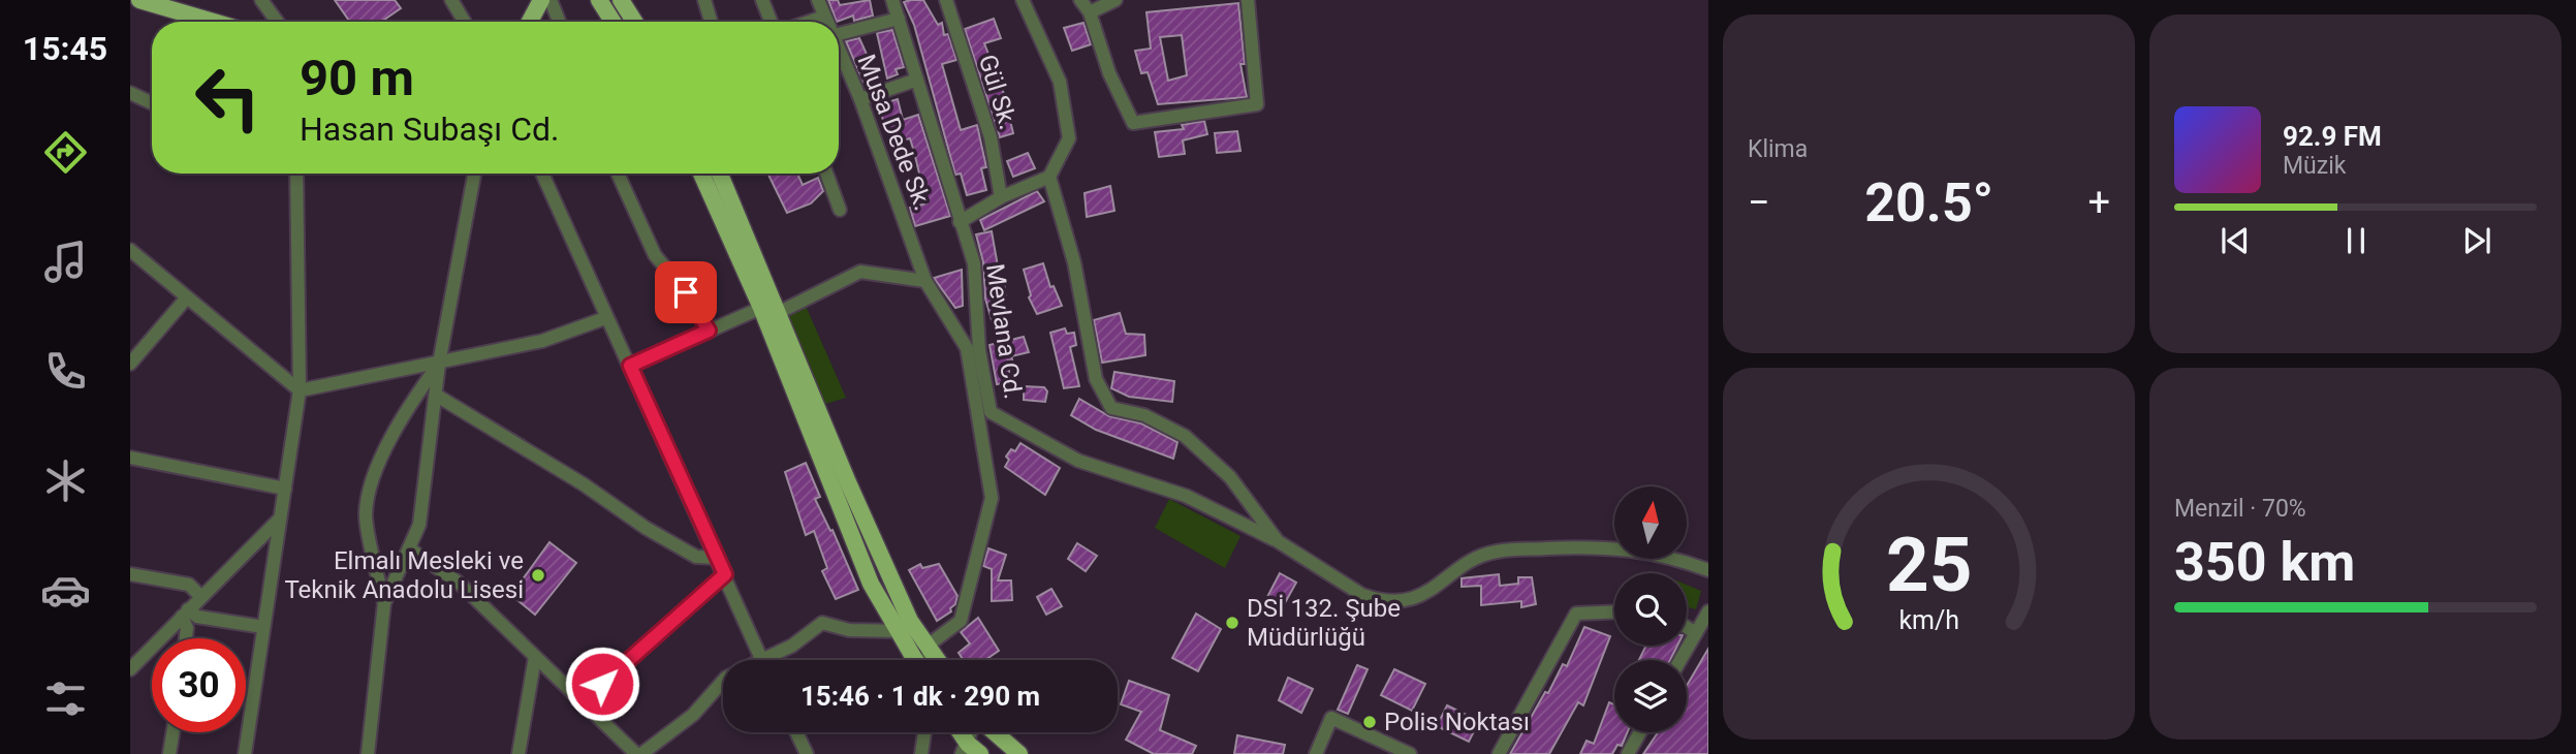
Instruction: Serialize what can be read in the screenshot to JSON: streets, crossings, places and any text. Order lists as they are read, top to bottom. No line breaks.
{"streets":{"street":["Gül Sk.","Musa Dede Sk.","Mevlana Cd."]},"crossings":[["Musa Dede Sk.","Mevlana Cd."]],"places":["Elmalı Mesleki ve Teknik Anadolu Lisesi","DSİ 132. Şube Müdürlüğü","Polis Noktası"],"north":"top","page":{"tabs":"15:45","tile":["Klima",["Menzil · 70%","350 km"]],"turn":["90 m","Hasan Subaşı Cd."],"song":["92.9 FM","Müzik"],"heat":["−","20.5°","+"],"limit":"30","trip":"15:46 · 1 dk · 290 m","gauge":["25","km/h"]}}
